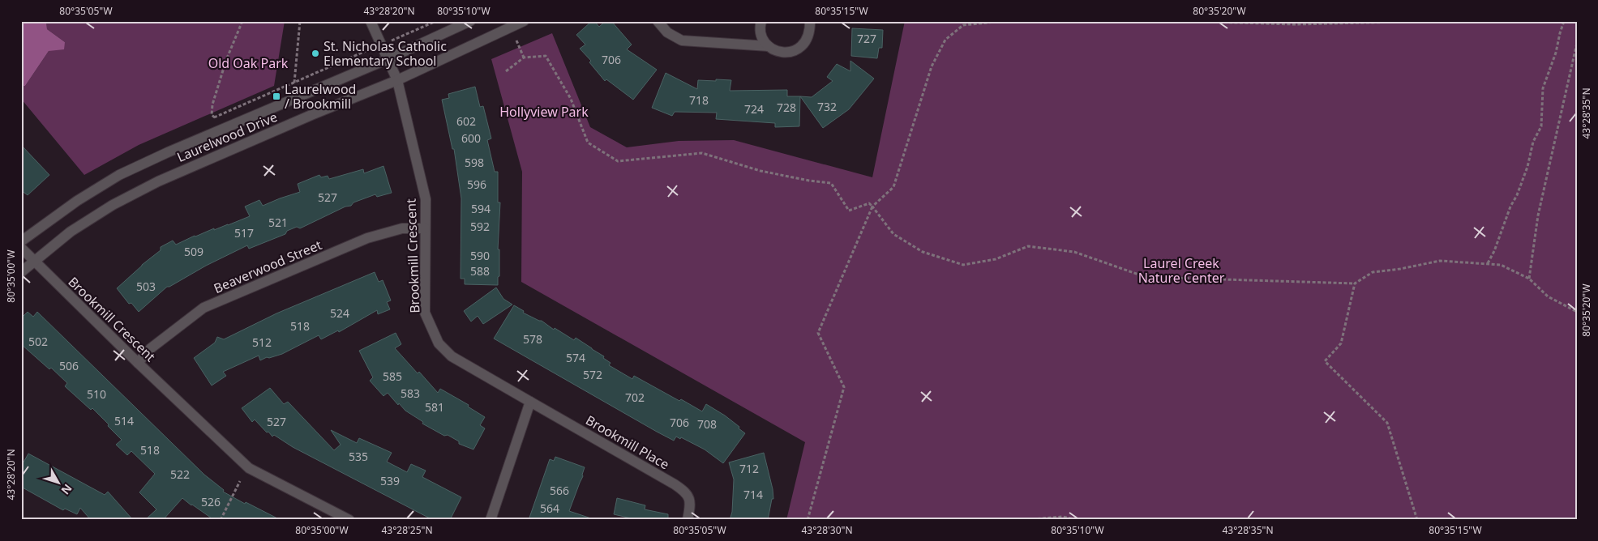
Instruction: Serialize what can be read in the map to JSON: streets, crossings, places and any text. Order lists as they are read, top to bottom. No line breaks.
{"streets":{"street":["Laurelwood Drive","Brookmill Crescent","Beaverwood Street","Brookmill Place"]},"crossings":[["Laurelwood Drive","Brookmill Crescent"],["Brookmill Crescent","Beaverwood Street"],["Brookmill Crescent","Brookmill Place"]],"parks":["Old Oak Park","Hollyview Park","Laurel Creek Nature Center"],"places":{"other":["St. Nicholas Catholic Elementary School"],"transit":["Laurelwood / Brookmill"]},"house_numbers":["727","706","718","732","728","724","602","600","598","596","527","594","521","592","517","509","590","588","503","524","518","578","502","512","574","506","572","585","583","510","702","581","514","527","706","708","518","535","712","522","539","566","714","526","564"],"north":"bottom right","coordinates":["80°35'05\"W","43°28'20\"N","80°35'10\"W","80°35'15\"W","80°35'20\"W","43°28'35\"N","80°35'00\"W","43°28'25\"N","43°28'30\"N"]}
